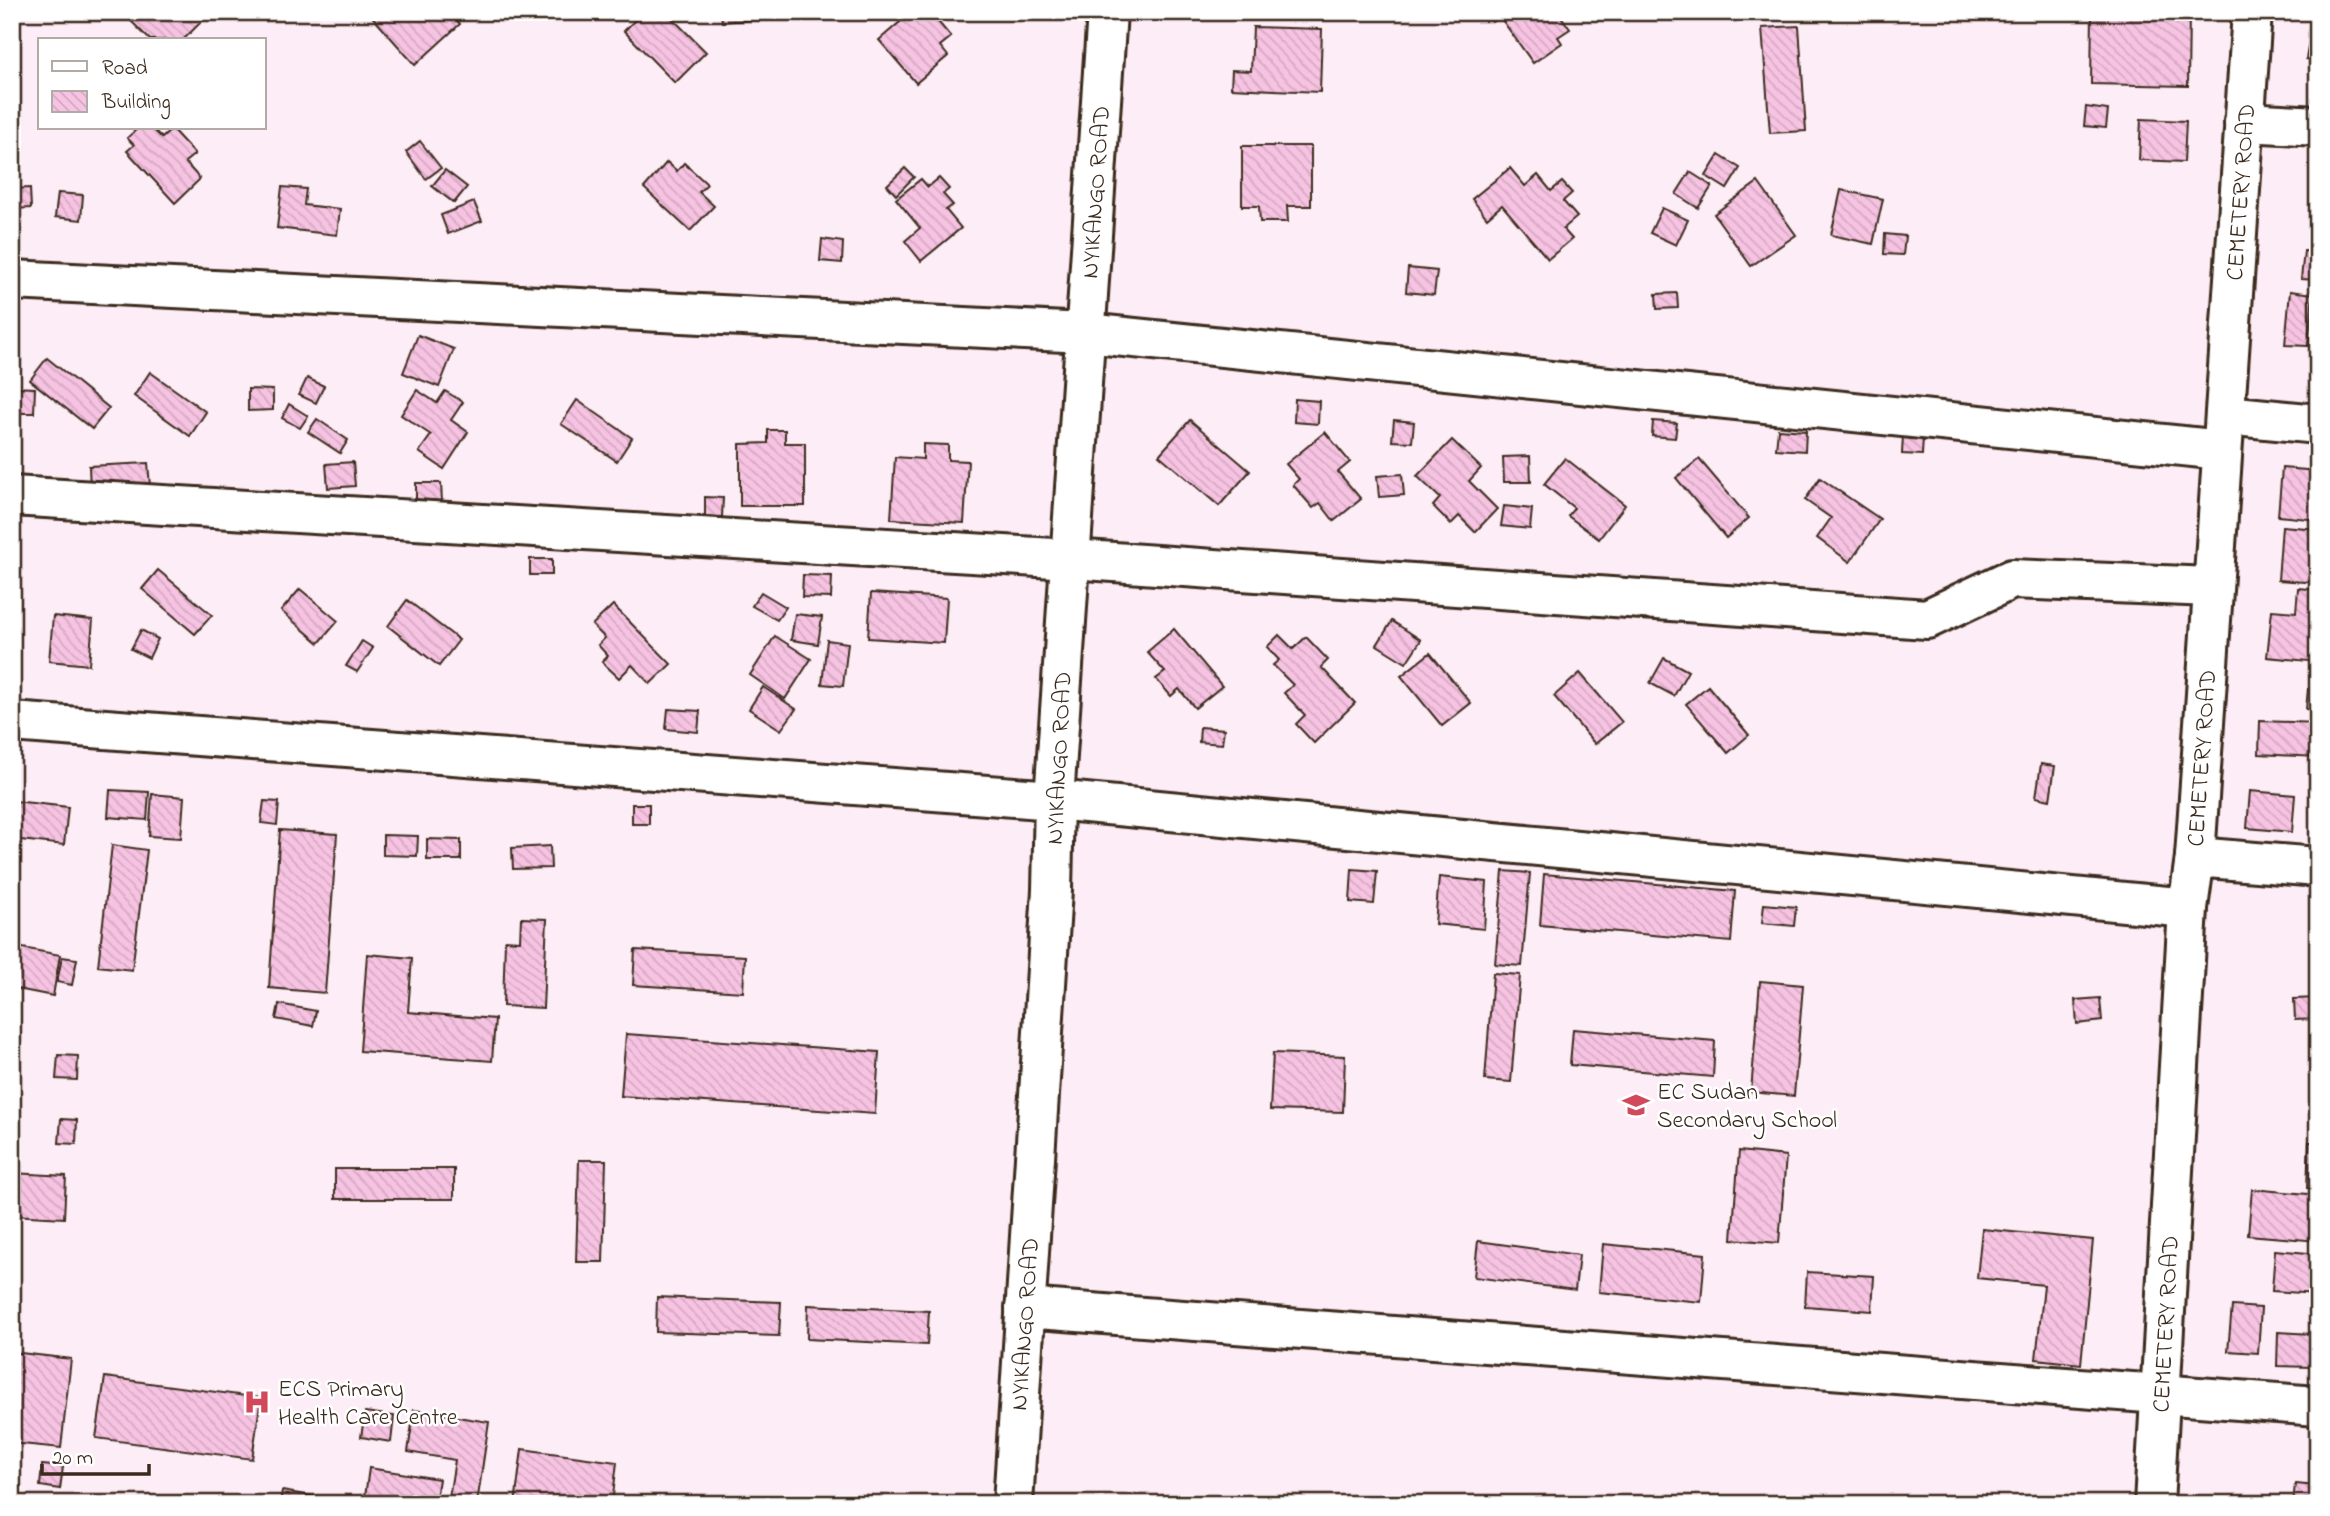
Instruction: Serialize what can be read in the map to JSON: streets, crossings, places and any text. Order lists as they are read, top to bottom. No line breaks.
{"streets":{"street":["NYIKANGO ROAD","CEMETERY ROAD"]},"places":{"school or university":["EC Sudan Secondary School"],"hospital":["ECS Primary Health Care Centre"]},"legend":["Road","Building"],"scale_bar":"20 m"}
